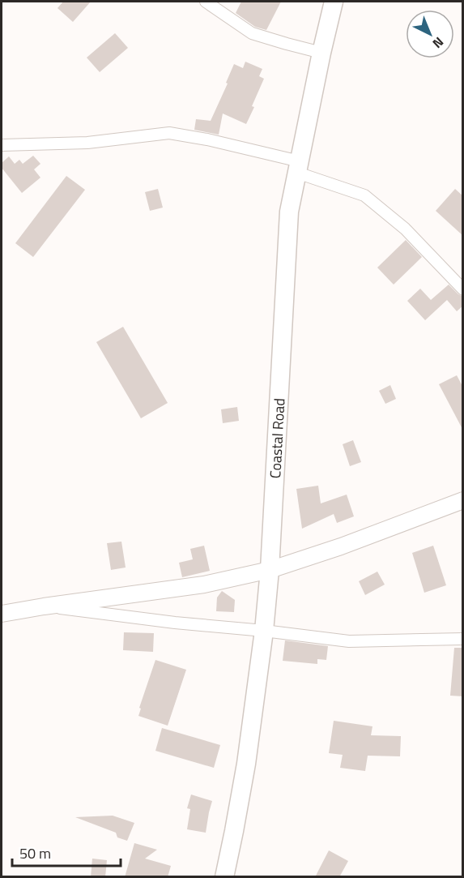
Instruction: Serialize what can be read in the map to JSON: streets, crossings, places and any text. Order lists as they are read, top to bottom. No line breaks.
{"streets":{"main road":["Coastal Road"]},"scale_bar":"50 m","north":"bottom right"}
